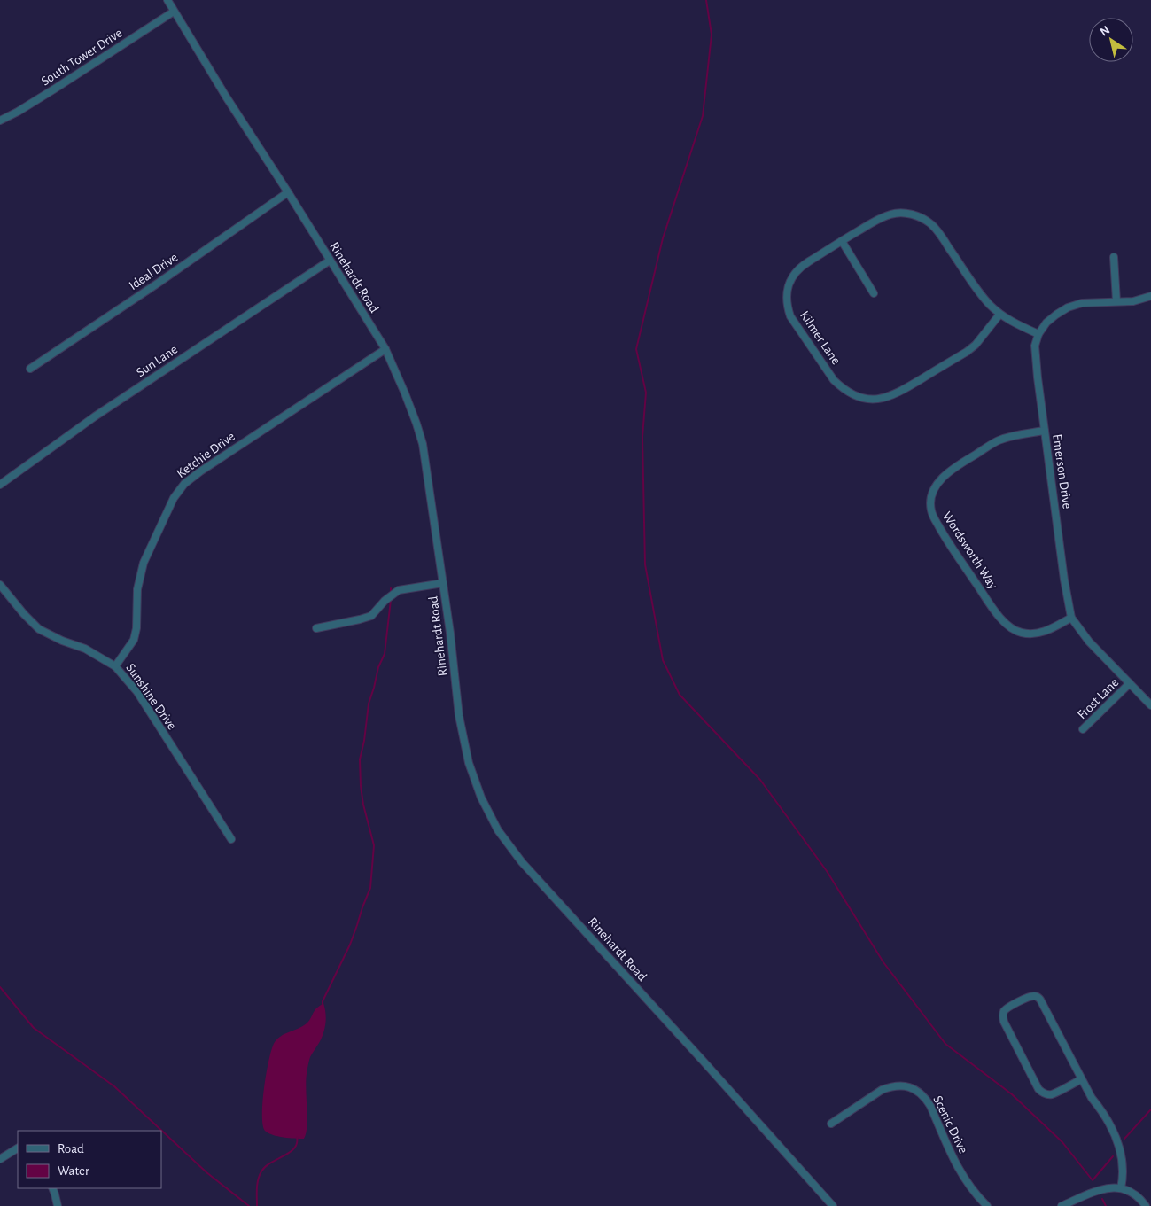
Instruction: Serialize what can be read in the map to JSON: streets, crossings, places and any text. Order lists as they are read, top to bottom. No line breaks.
{"streets":{"street":["South Tower Drive","Ideal Drive","Rinehardt Road","Kilmer Lane","Sun Lane","Ketchie Drive","Emerson Drive","Wordsworth Way","Sunshine Drive","Frost Lane","Scenic Drive"]},"crossings":[["South Tower Drive","Rinehardt Road"],["Ideal Drive","Rinehardt Road"],["Rinehardt Road","Sun Lane"],["Rinehardt Road","Ketchie Drive"],["Kilmer Lane","Emerson Drive"],["Ketchie Drive","Sunshine Drive"],["Emerson Drive","Wordsworth Way"],["Emerson Drive","Frost Lane"]],"legend":["Road","Water"],"north":"top left"}
